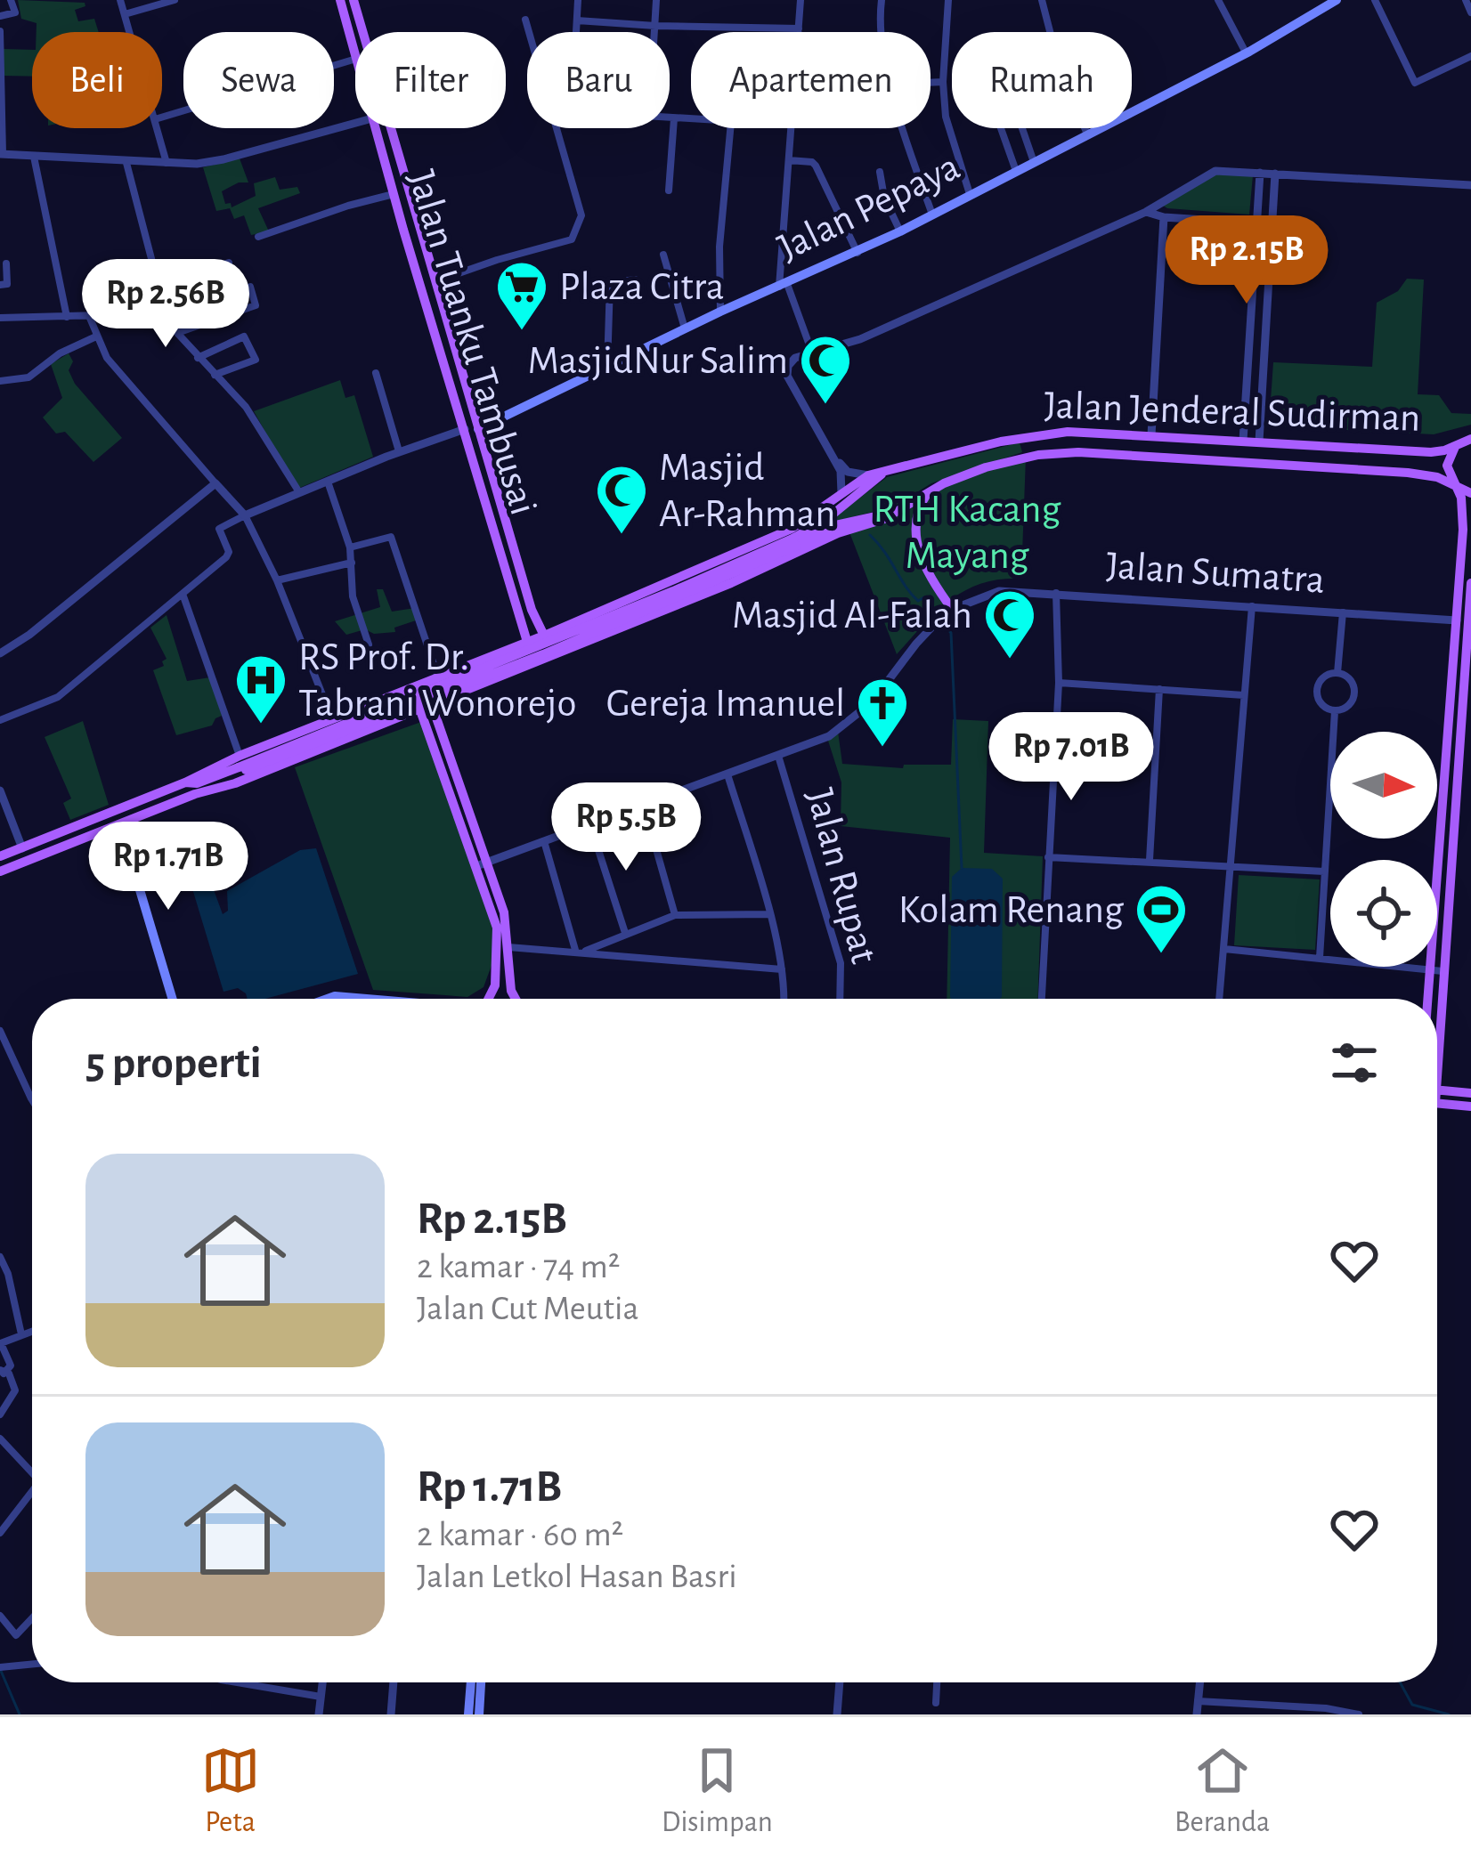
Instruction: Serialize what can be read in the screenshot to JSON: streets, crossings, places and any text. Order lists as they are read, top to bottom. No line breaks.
{"streets":{"main road":["Jalan Pepaya","Jalan Tuanku Tambusai","Jalan Jenderal Sudirman"],"street":["Jalan Sumatra","Jalan Rupat"]},"crossings":[["Jalan Pepaya","Jalan Tuanku Tambusai"],["Jalan Sumatra","Jalan Rupat"]],"parks":["RTH Kacang Mayang"],"places":{"supermarket":["Plaza Citra"],"mosque":["MasjidNur Salim","Masjid Ar-Rahman","Masjid Al-Falah"],"hospital":["RS Prof. Dr. Tabrani Wonorejo"],"church":["Gereja Imanuel"],"sports":["Kolam Renang"]},"north":"right","page":{"chip":["Beli","Sewa","Filter","Baru","Apartemen","Rumah"],"price":["Rp 2.15B","Rp 2.56B","Rp 7.01B","Rp 5.5B","Rp 1.71B"],"heading":"5 properti","list":[{"name":"Rp 2.15B","note":"2 kamar · 74 m² · Jalan Cut Meutia"},{"name":"Rp 1.71B","note":"2 kamar · 60 m² · Jalan Letkol Hasan Basri"}],"tabs":["Peta","Disimpan","Beranda"]}}
